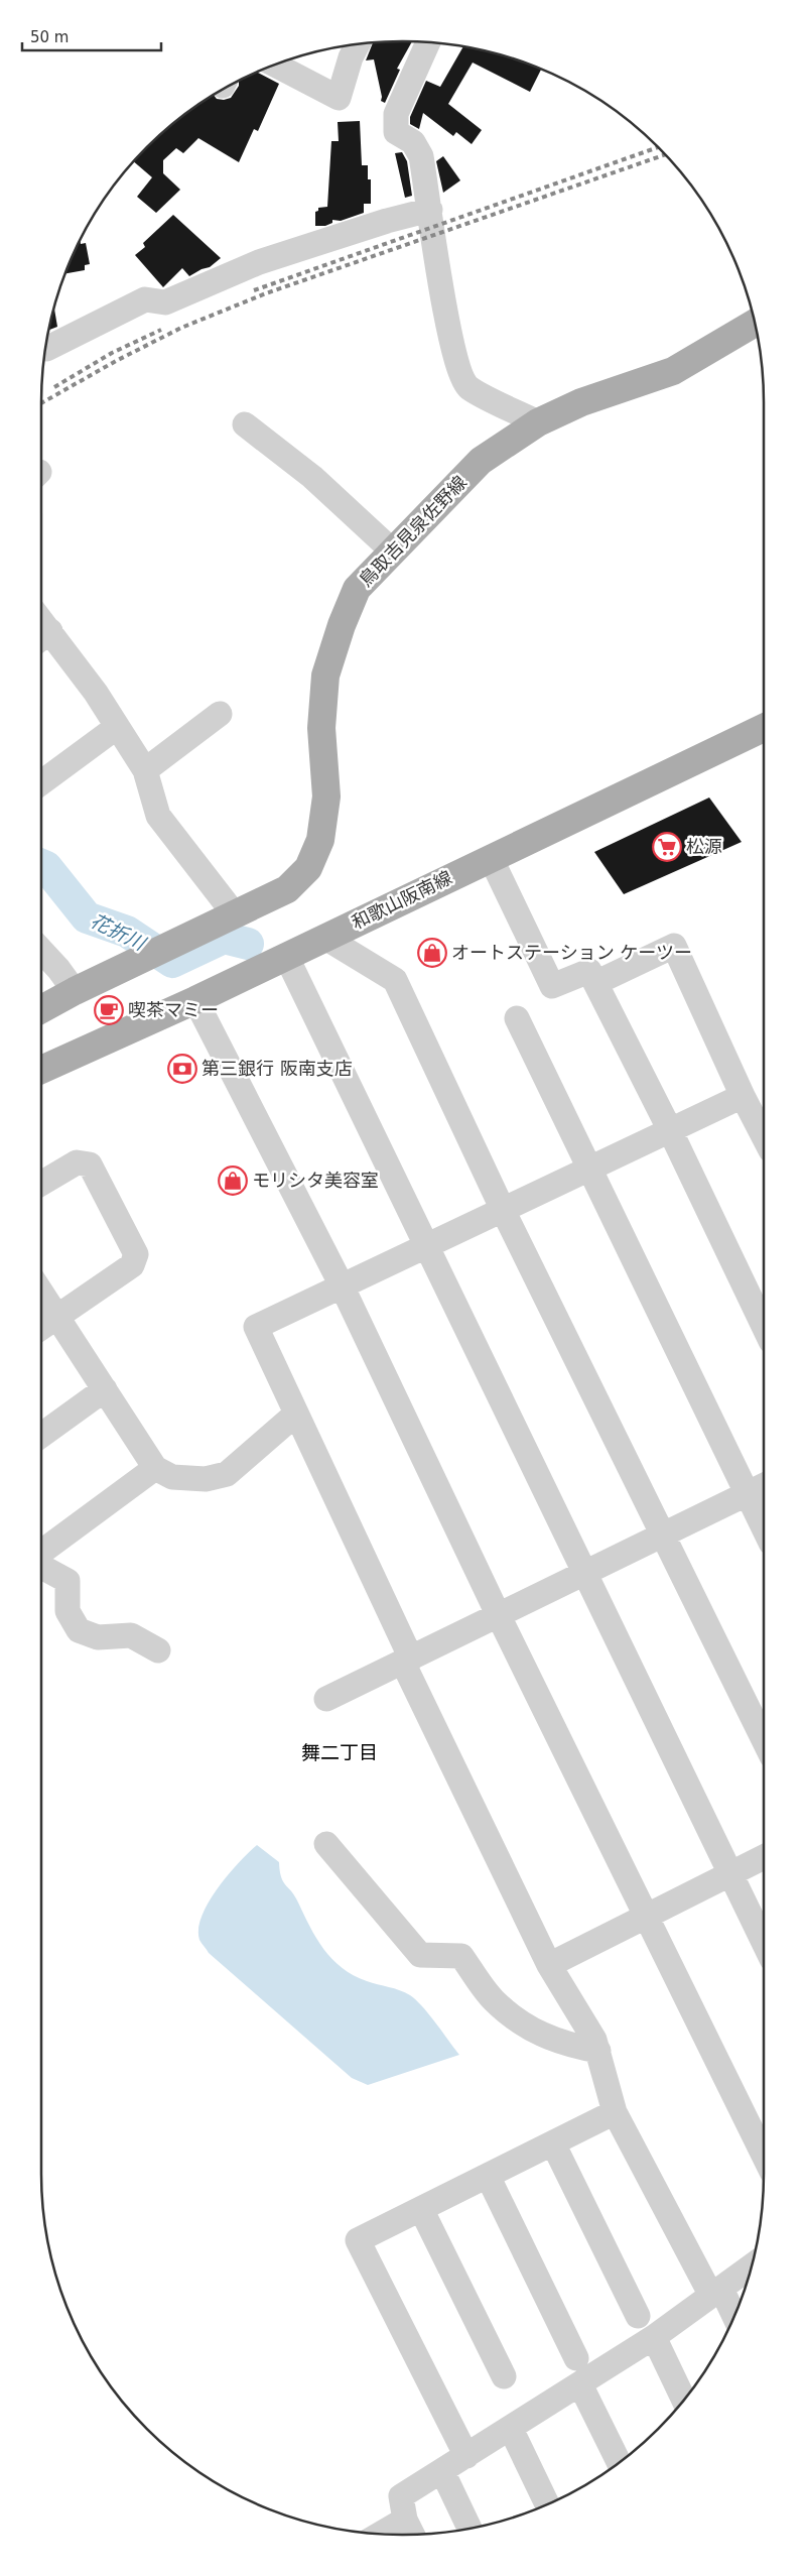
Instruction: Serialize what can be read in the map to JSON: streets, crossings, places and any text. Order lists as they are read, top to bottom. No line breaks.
{"streets":{"main road":["鳥取吉見泉佐野線","和歌山阪南線"]},"districts":["舞二丁目"],"water":["花折川"],"places":{"supermarket":["松源"],"shop":["オートステーション ケーツー","モリシタ美容室"],"cafe":["喫茶マミー"],"bank":["第三銀行 阪南支店"]},"scale_bar":"50 m"}
